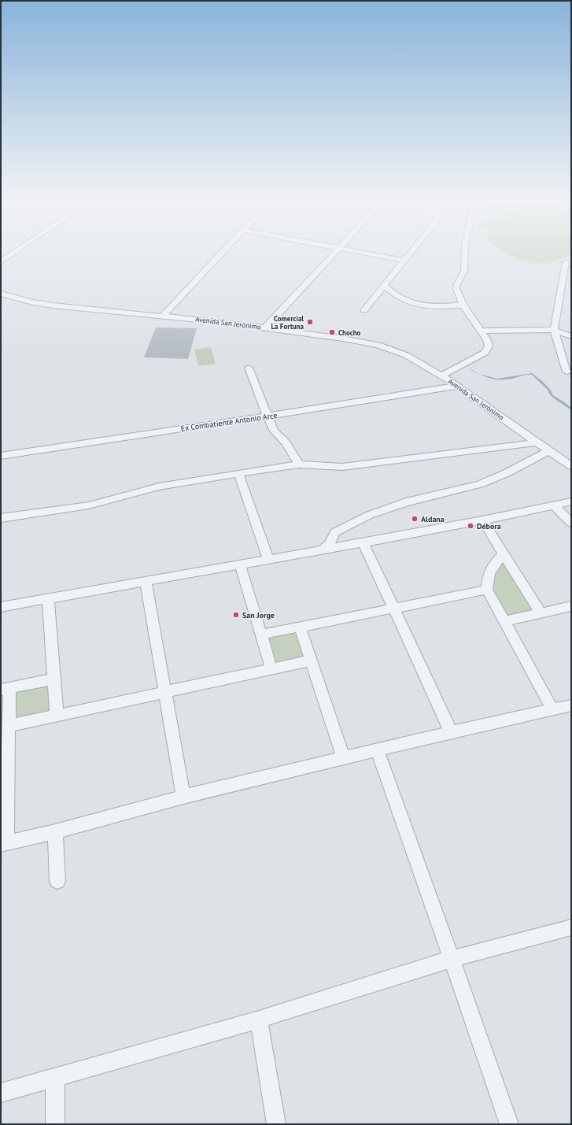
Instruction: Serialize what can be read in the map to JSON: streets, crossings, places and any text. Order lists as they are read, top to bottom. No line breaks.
{"streets":{"street":["Avenida San Jerónimo","Ex Combatiente Antonio Arce"]},"crossings":[["Avenida San Jerónimo","Ex Combatiente Antonio Arce"]],"places":["Comercial La Fortuna","Chocho","Aldana","Débora","San Jorge"]}
